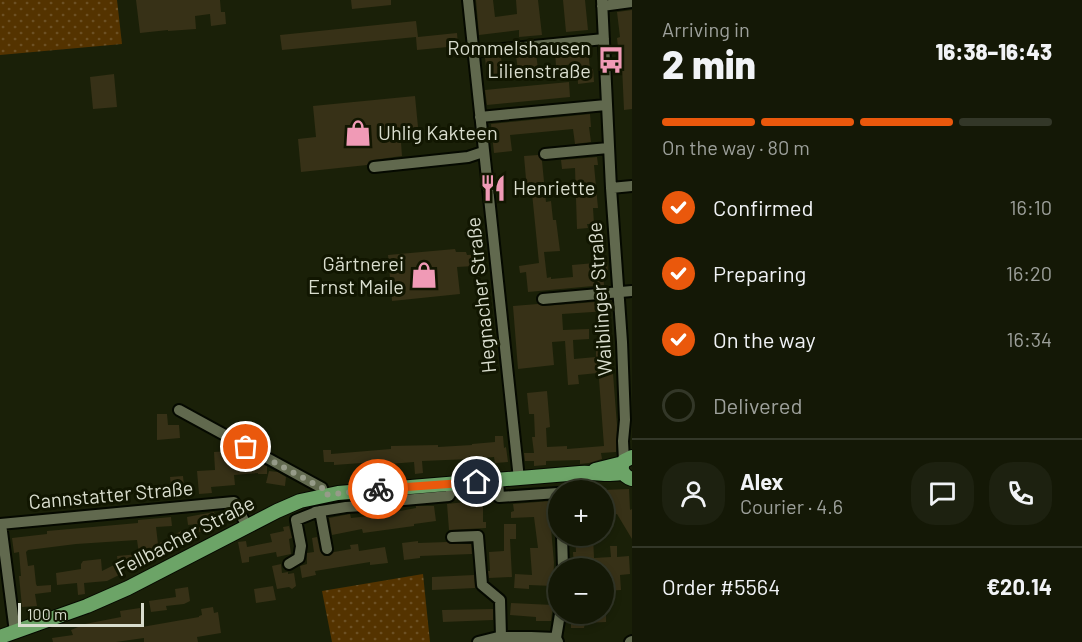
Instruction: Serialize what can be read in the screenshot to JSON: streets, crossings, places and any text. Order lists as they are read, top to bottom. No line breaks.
{"streets":{"main road":["Fellbacher Straße"],"street":["Hegnacher Straße","Waiblinger Straße","Cannstatter Straße"]},"crossings":[["Hegnacher Straße","Fellbacher Straße"],["Waiblinger Straße","Fellbacher Straße"],["Cannstatter Straße","Fellbacher Straße"]],"places":{"bus stop":["Rommelshausen Lilienstraße"],"shop":["Uhlig Kakteen","Gärtnerei Ernst Maile"],"restaurant":["Henriette"]},"scale_bar":"100 m","page":{"heading":["2 min","Arriving in","16:38–16:43"],"panel":["Alex","Courier · 4.6","Order #5564","€20.14"],"bar":"On the way · 80 m","list":[["Confirmed","16:10"],["Preparing","16:20"],["On the way","16:34"],"Delivered"],"map_buttons":["+","−"],"scale":"100 m"}}
